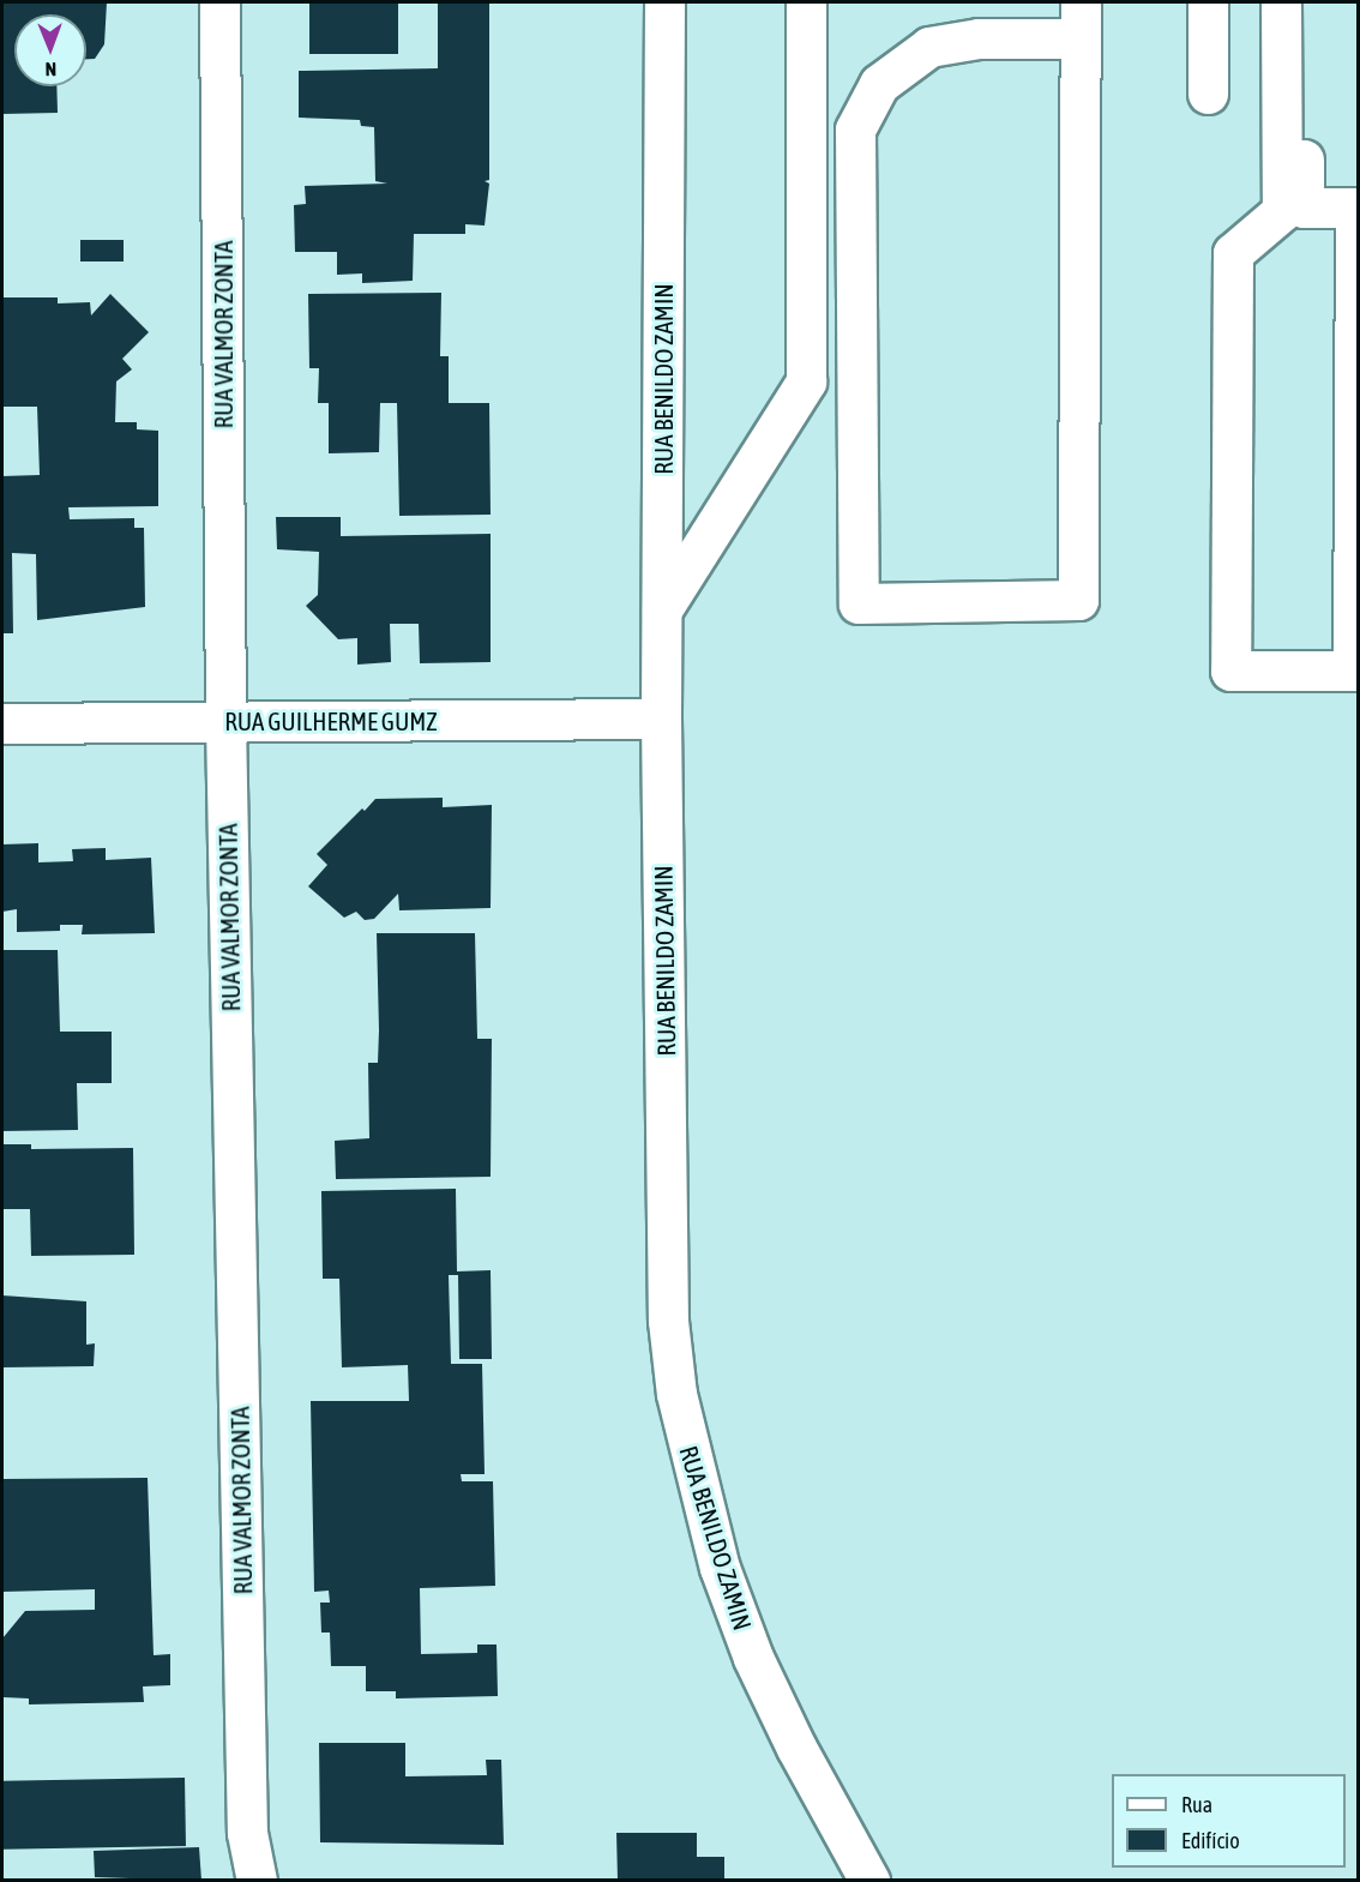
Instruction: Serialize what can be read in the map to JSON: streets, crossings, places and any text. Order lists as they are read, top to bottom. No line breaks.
{"streets":{"street":["RUA VALMOR ZONTA","RUA BENILDO ZAMIN","RUA GUILHERME GUMZ"]},"crossings":[["RUA VALMOR ZONTA","RUA GUILHERME GUMZ"],["RUA BENILDO ZAMIN","RUA GUILHERME GUMZ"]],"legend":["Rua","Edifício"],"north":"bottom"}
